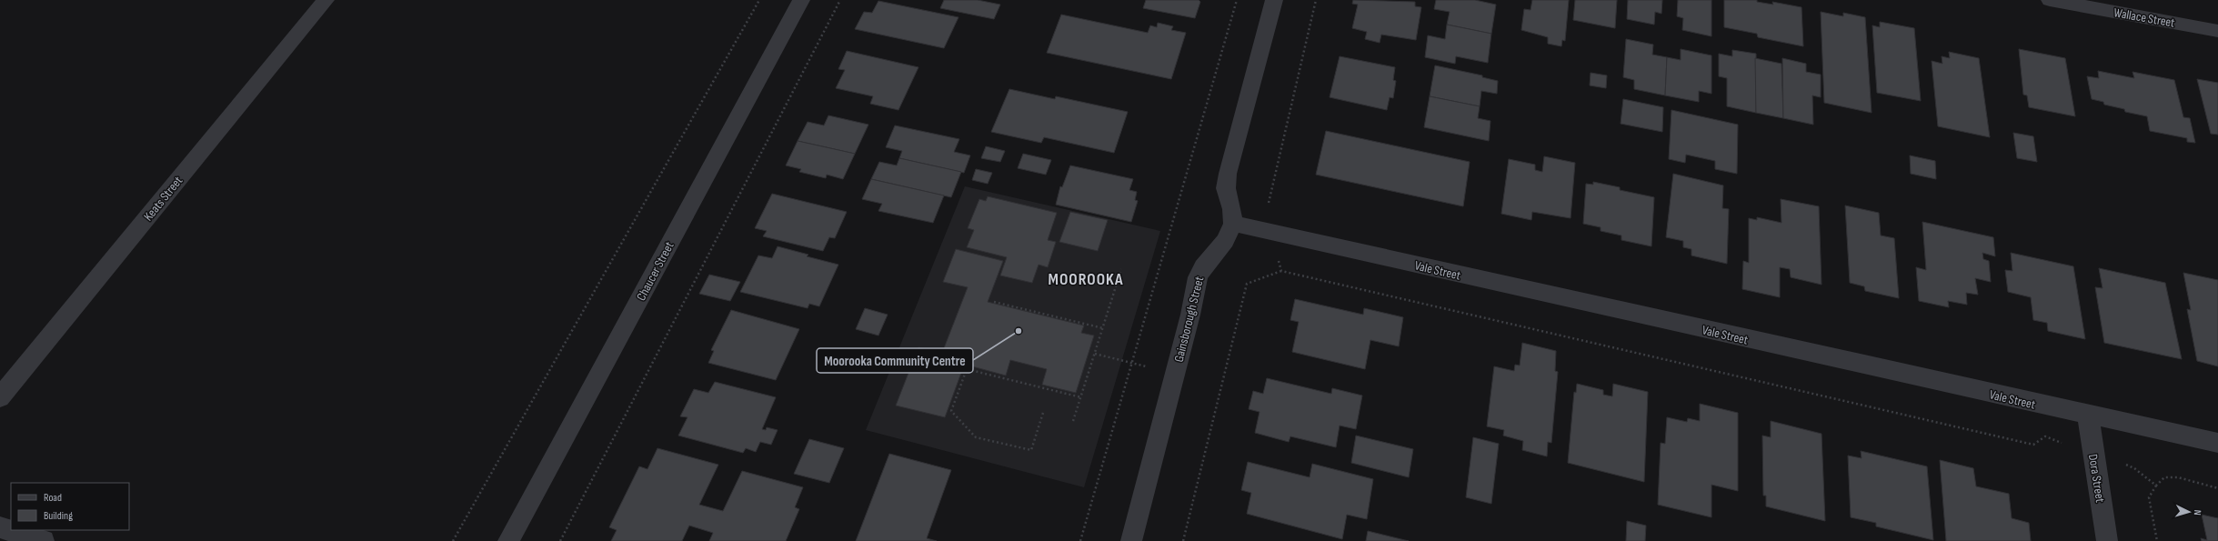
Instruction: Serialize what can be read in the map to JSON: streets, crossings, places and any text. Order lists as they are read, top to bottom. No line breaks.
{"streets":{"street":["Wallace Street","Keats Street","Vale Street","Chaucer Street","Gainsborough Street","Dora Street"]},"crossings":[["Vale Street","Gainsborough Street"],["Vale Street","Dora Street"]],"districts":["MOOROOKA"],"places":["Moorooka Community Centre"],"legend":["Road","Building"],"north":"right"}
